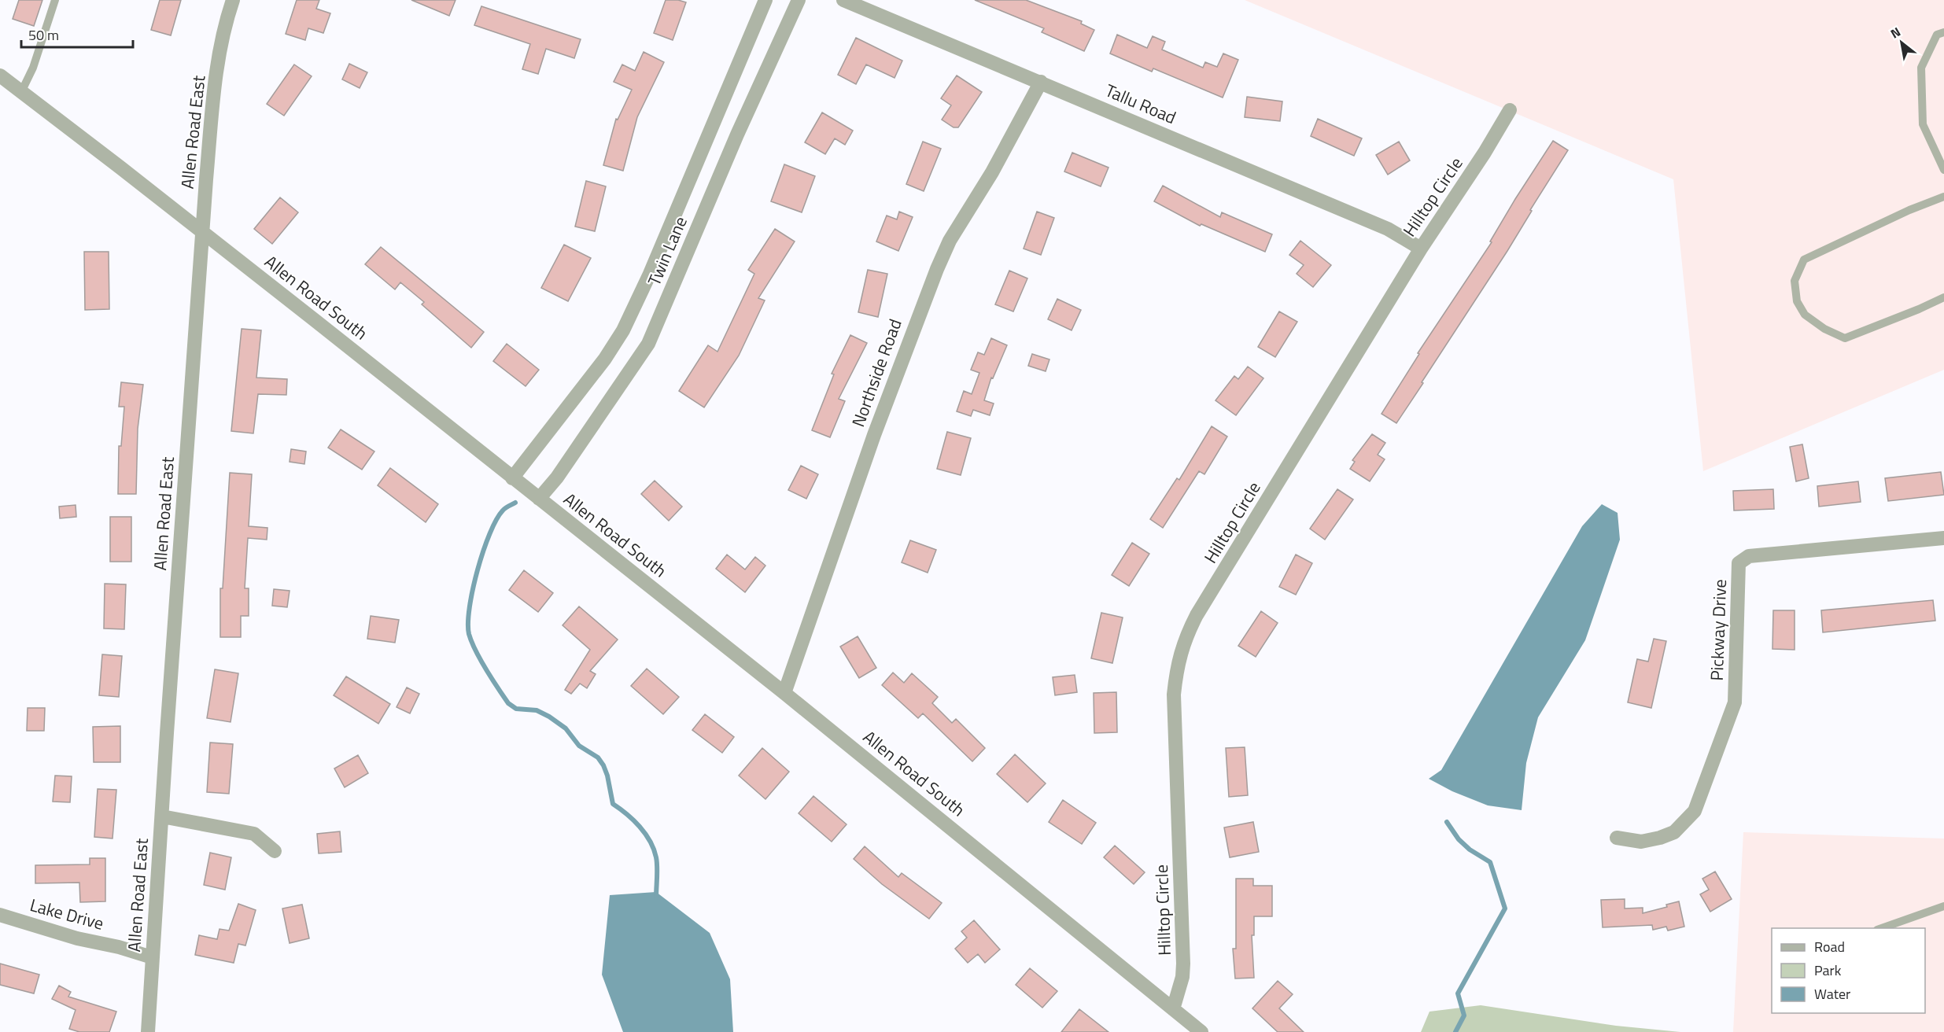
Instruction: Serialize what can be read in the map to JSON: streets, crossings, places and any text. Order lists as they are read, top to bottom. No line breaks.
{"streets":{"street":["Tallu Road","Allen Road East","Hilltop Circle","Twin Lane","Allen Road South","Northside Road","Pickway Drive","Lake Drive"]},"crossings":[["Tallu Road","Hilltop Circle"],["Tallu Road","Northside Road"],["Allen Road East","Allen Road South"],["Allen Road East","Lake Drive"],["Hilltop Circle","Allen Road South"],["Twin Lane","Allen Road South"],["Allen Road South","Northside Road"]],"legend":["Road","Park","Water"],"scale_bar":"50 m","north":"top left"}
